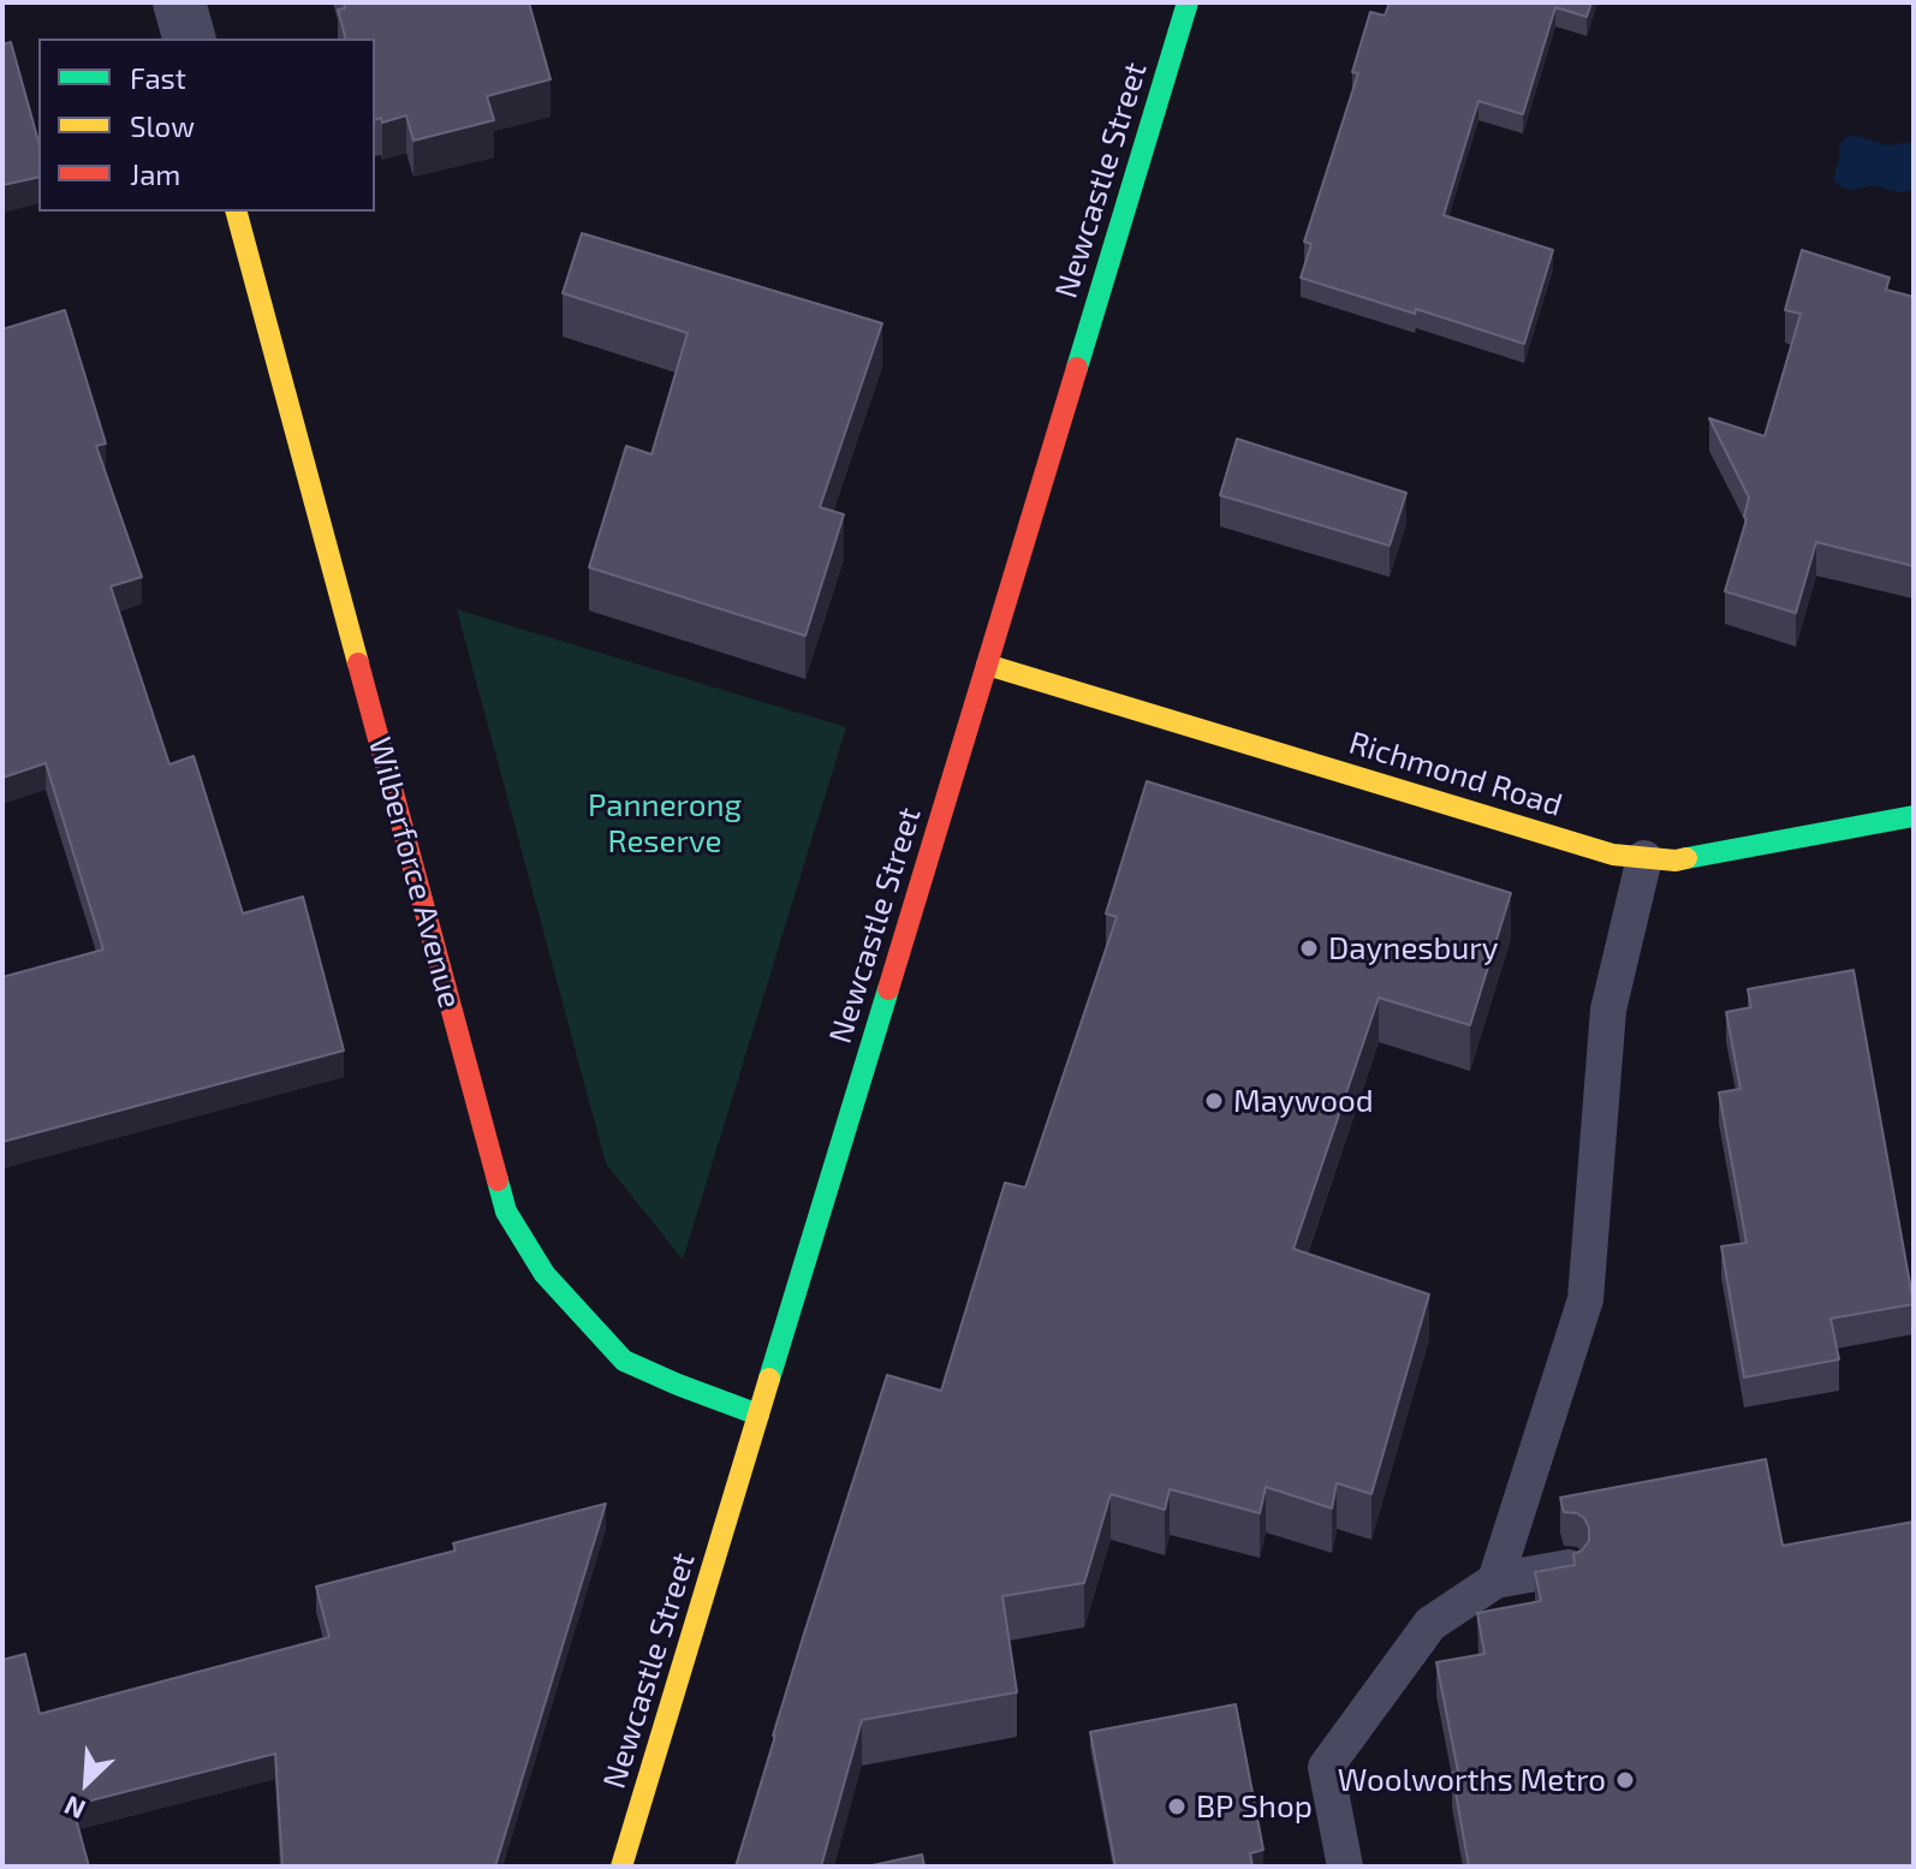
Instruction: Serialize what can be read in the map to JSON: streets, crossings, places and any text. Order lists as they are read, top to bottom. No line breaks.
{"streets":{"street":["Newcastle Street","Richmond Road","Wilberforce Avenue"]},"crossings":[["Newcastle Street","Richmond Road"],["Newcastle Street","Wilberforce Avenue"]],"parks":["Pannerong Reserve"],"places":["Daynesbury","Maywood","Woolworths Metro","BP Shop"],"legend":["Fast","Slow","Jam"],"north":"bottom left"}
